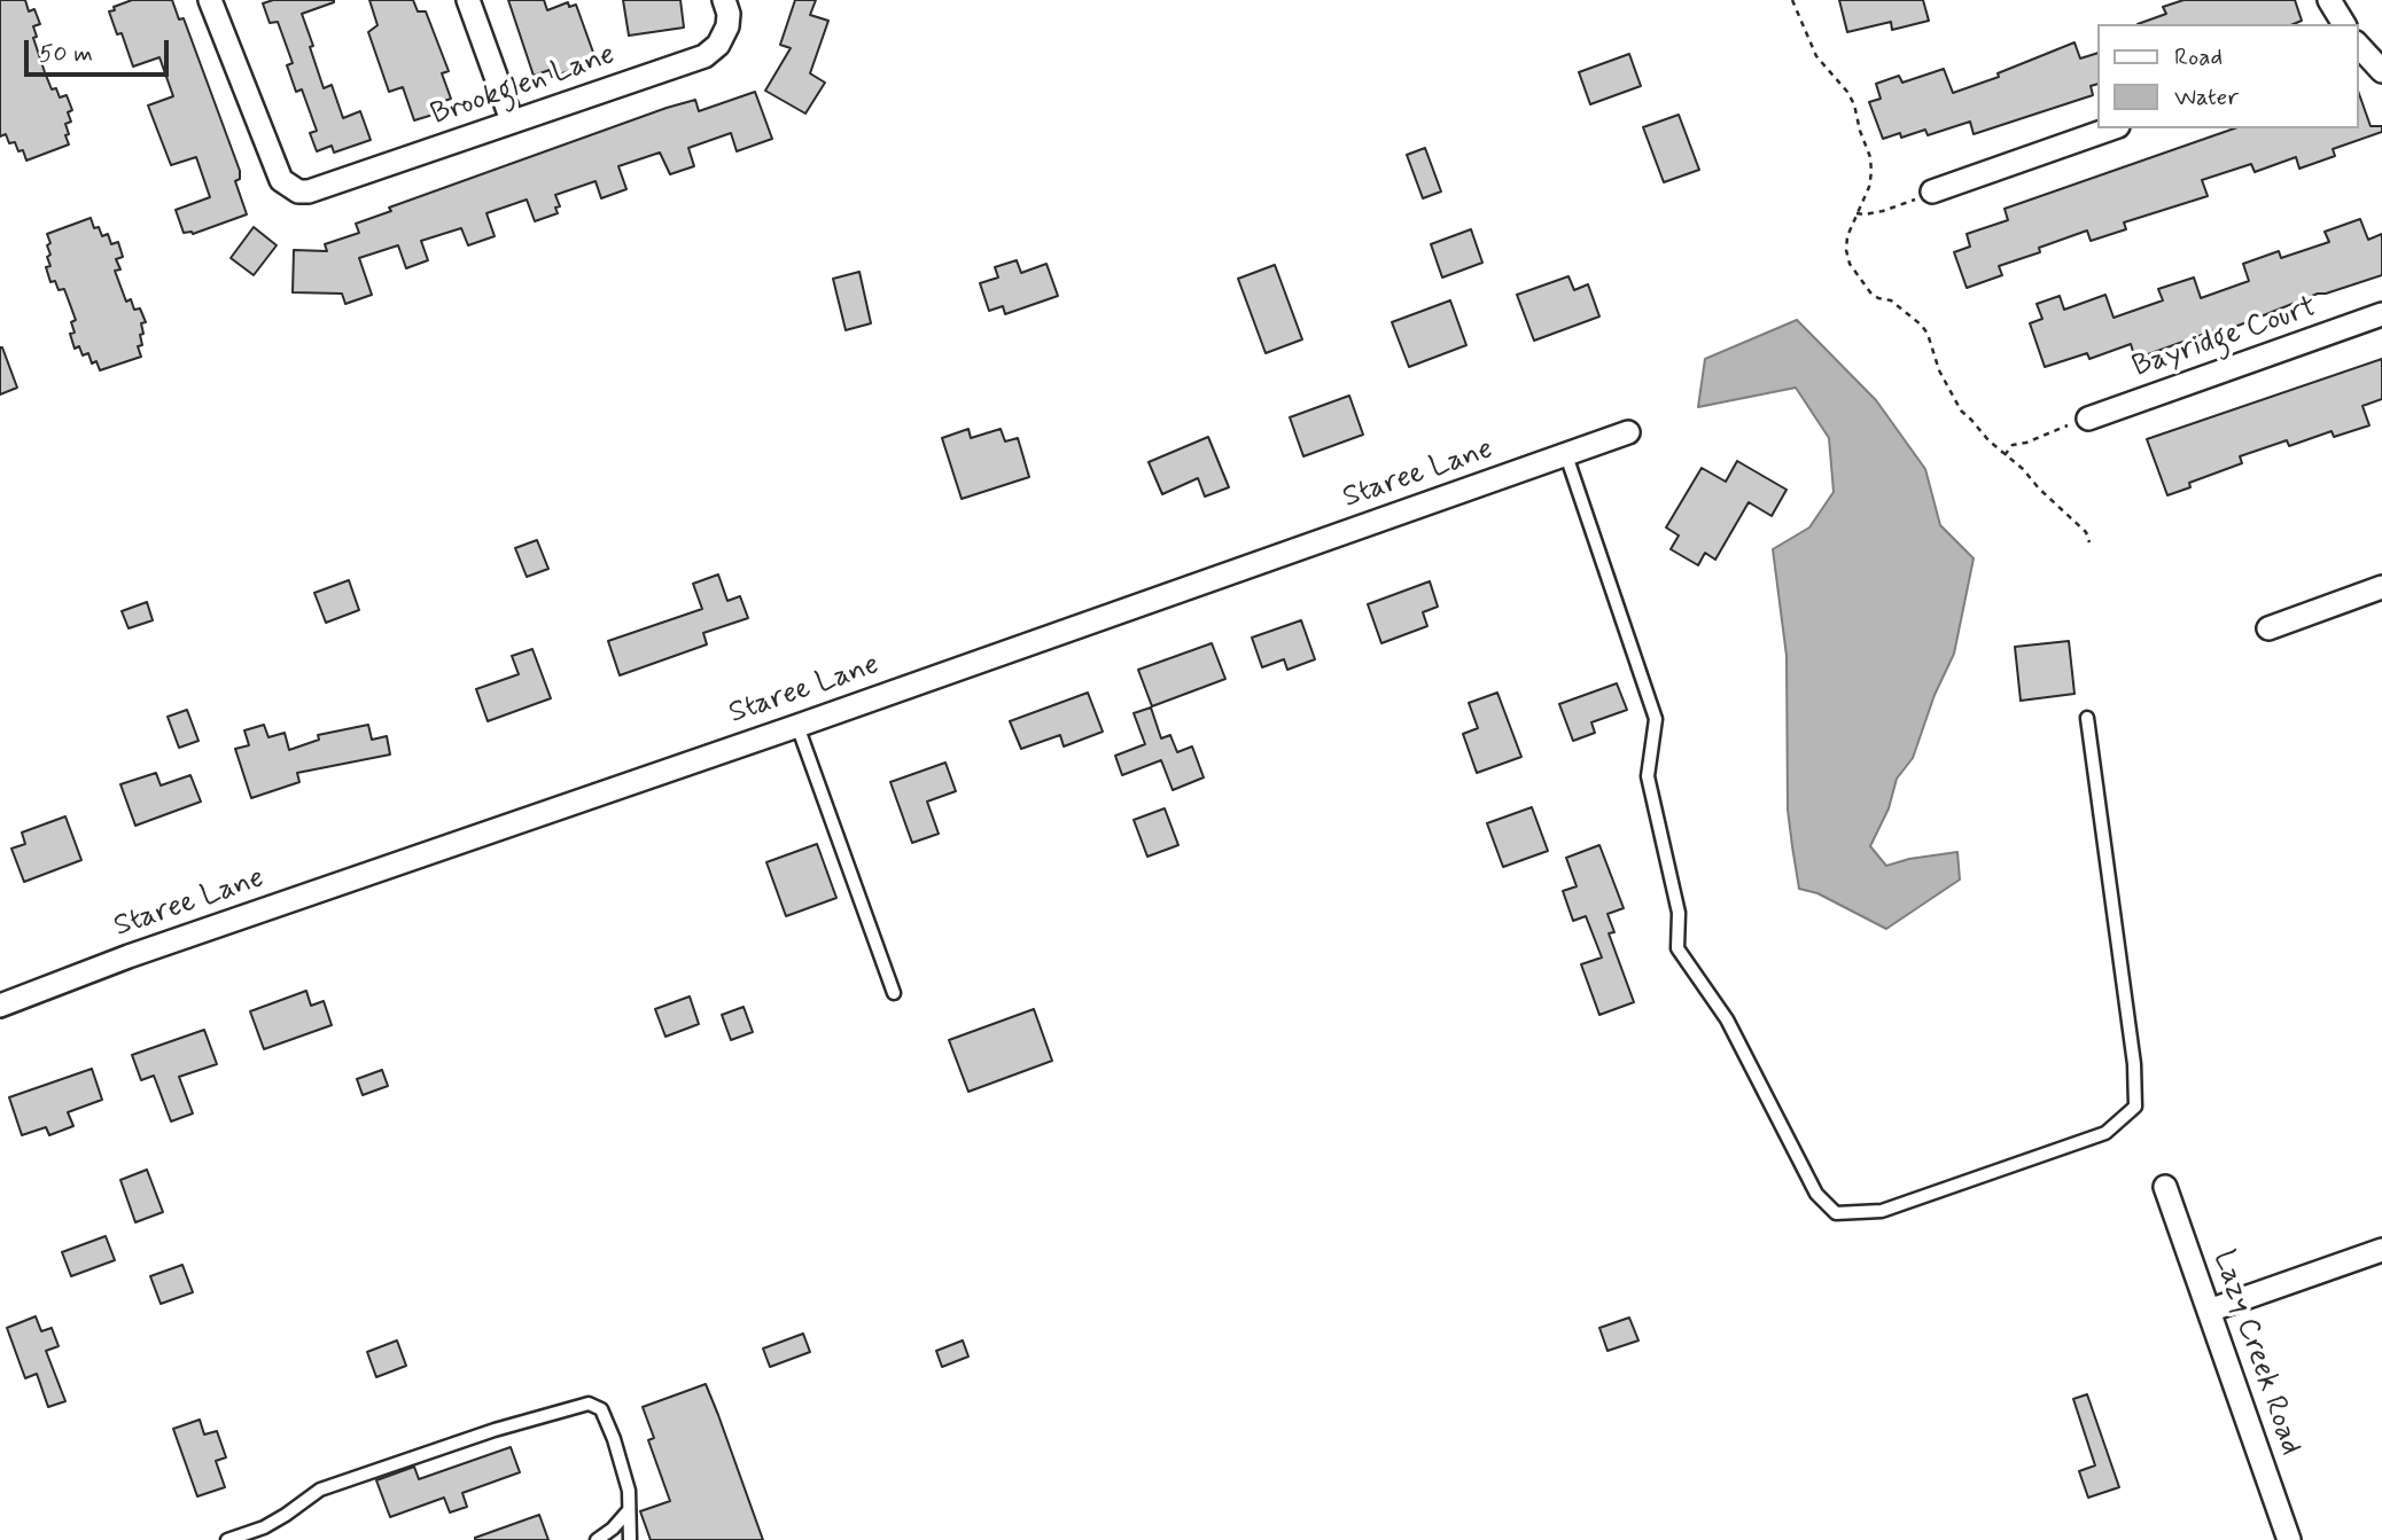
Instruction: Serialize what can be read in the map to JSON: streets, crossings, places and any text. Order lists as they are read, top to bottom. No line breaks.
{"streets":{"street":["Brookglen Lane","Bayridge Court","Staree Lane","Lazy Creek Road"]},"legend":["Road","Water"],"scale_bar":"50 m"}
